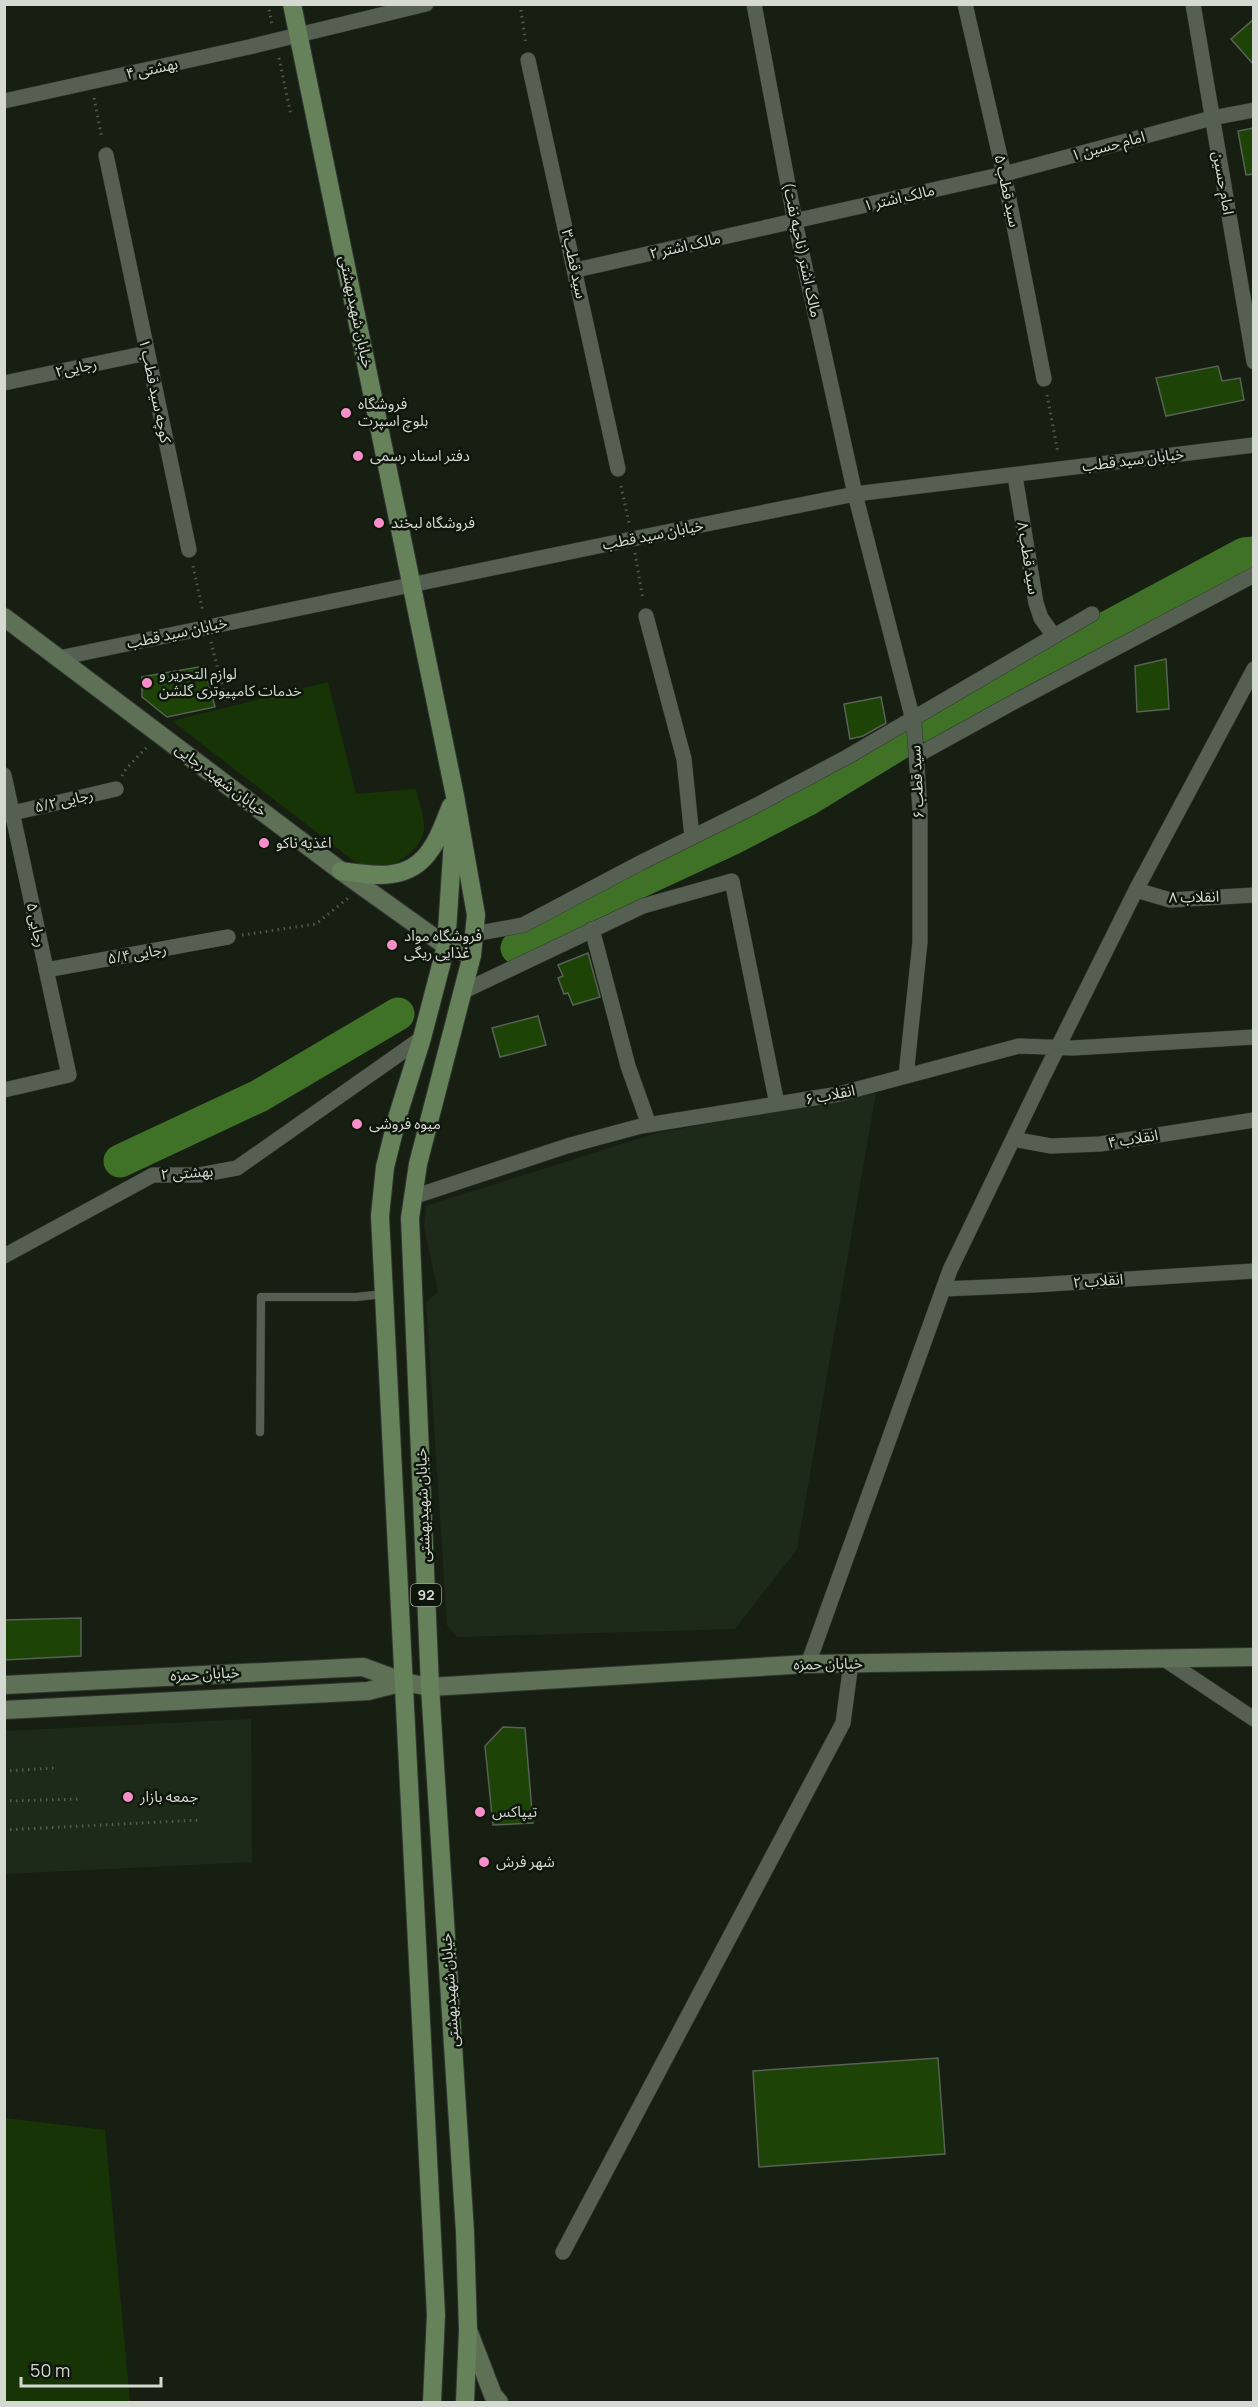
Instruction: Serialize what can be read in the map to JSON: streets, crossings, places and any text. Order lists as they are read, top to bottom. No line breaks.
{"streets":{"main road":["خیابان شهیدبهشتی","خیابان شهید رجایی","92","خیابان حمزه"],"street":["بهشتی ۴","امام حسین ۱","امام حسین","سید قطب ۵","مالک اشتر ۱","مالک اشتر ۲","مالک اشتر (ناحیه نفت)","سید قطب۳","رجایی۲","کوچه سید قطب ۱","خیابان سید قطب","سید قطب ۸","سید قطب ۶","رجایی ۵/۲","انقلاب ۸","رجایی ۵","رجایی ۵/۴","انقلاب ۶","انقلاب ۴","بهشتی ۲","انقلاب ۲"]},"crossings":[["بهشتی ۴","خیابان شهیدبهشتی"],["امام حسین ۱","امام حسین"],["امام حسین ۱","سید قطب ۵"],["امام حسین ۱","مالک اشتر ۱"],["سید قطب ۵","مالک اشتر ۱"],["مالک اشتر ۱","مالک اشتر ۲"],["مالک اشتر ۱","مالک اشتر (ناحیه نفت)"],["مالک اشتر ۲","مالک اشتر (ناحیه نفت)"],["مالک اشتر ۲","سید قطب۳"],["مالک اشتر (ناحیه نفت)","خیابان سید قطب"],["مالک اشتر (ناحیه نفت)","سید قطب ۶"],["خیابان شهیدبهشتی","خیابان سید قطب"],["خیابان شهیدبهشتی","خیابان شهید رجایی"],["خیابان شهیدبهشتی","انقلاب ۶"],["خیابان شهیدبهشتی","بهشتی ۲"],["خیابان شهیدبهشتی","خیابان حمزه"],["رجایی۲","کوچه سید قطب ۱"],["خیابان سید قطب","سید قطب ۸"],["خیابان سید قطب","خیابان شهید رجایی"],["خیابان سید قطب","سید قطب ۶"],["سید قطب ۶","انقلاب ۶"],["رجایی ۵/۲","رجایی ۵"],["رجایی ۵","رجایی ۵/۴"]],"places":["فروشگاه بلوچ اسپرت","دفتر اسناد رسمی","فروشگاه لبخند","لوازم التحریر و خدمات کامپیوتری گلشن","اغذیه ناکو","فروشگاه مواد غذایی ریگی","میوه فروشی","جمعه بازار","تیپاکس","شهر فرش"],"scale_bar":"50 m"}
